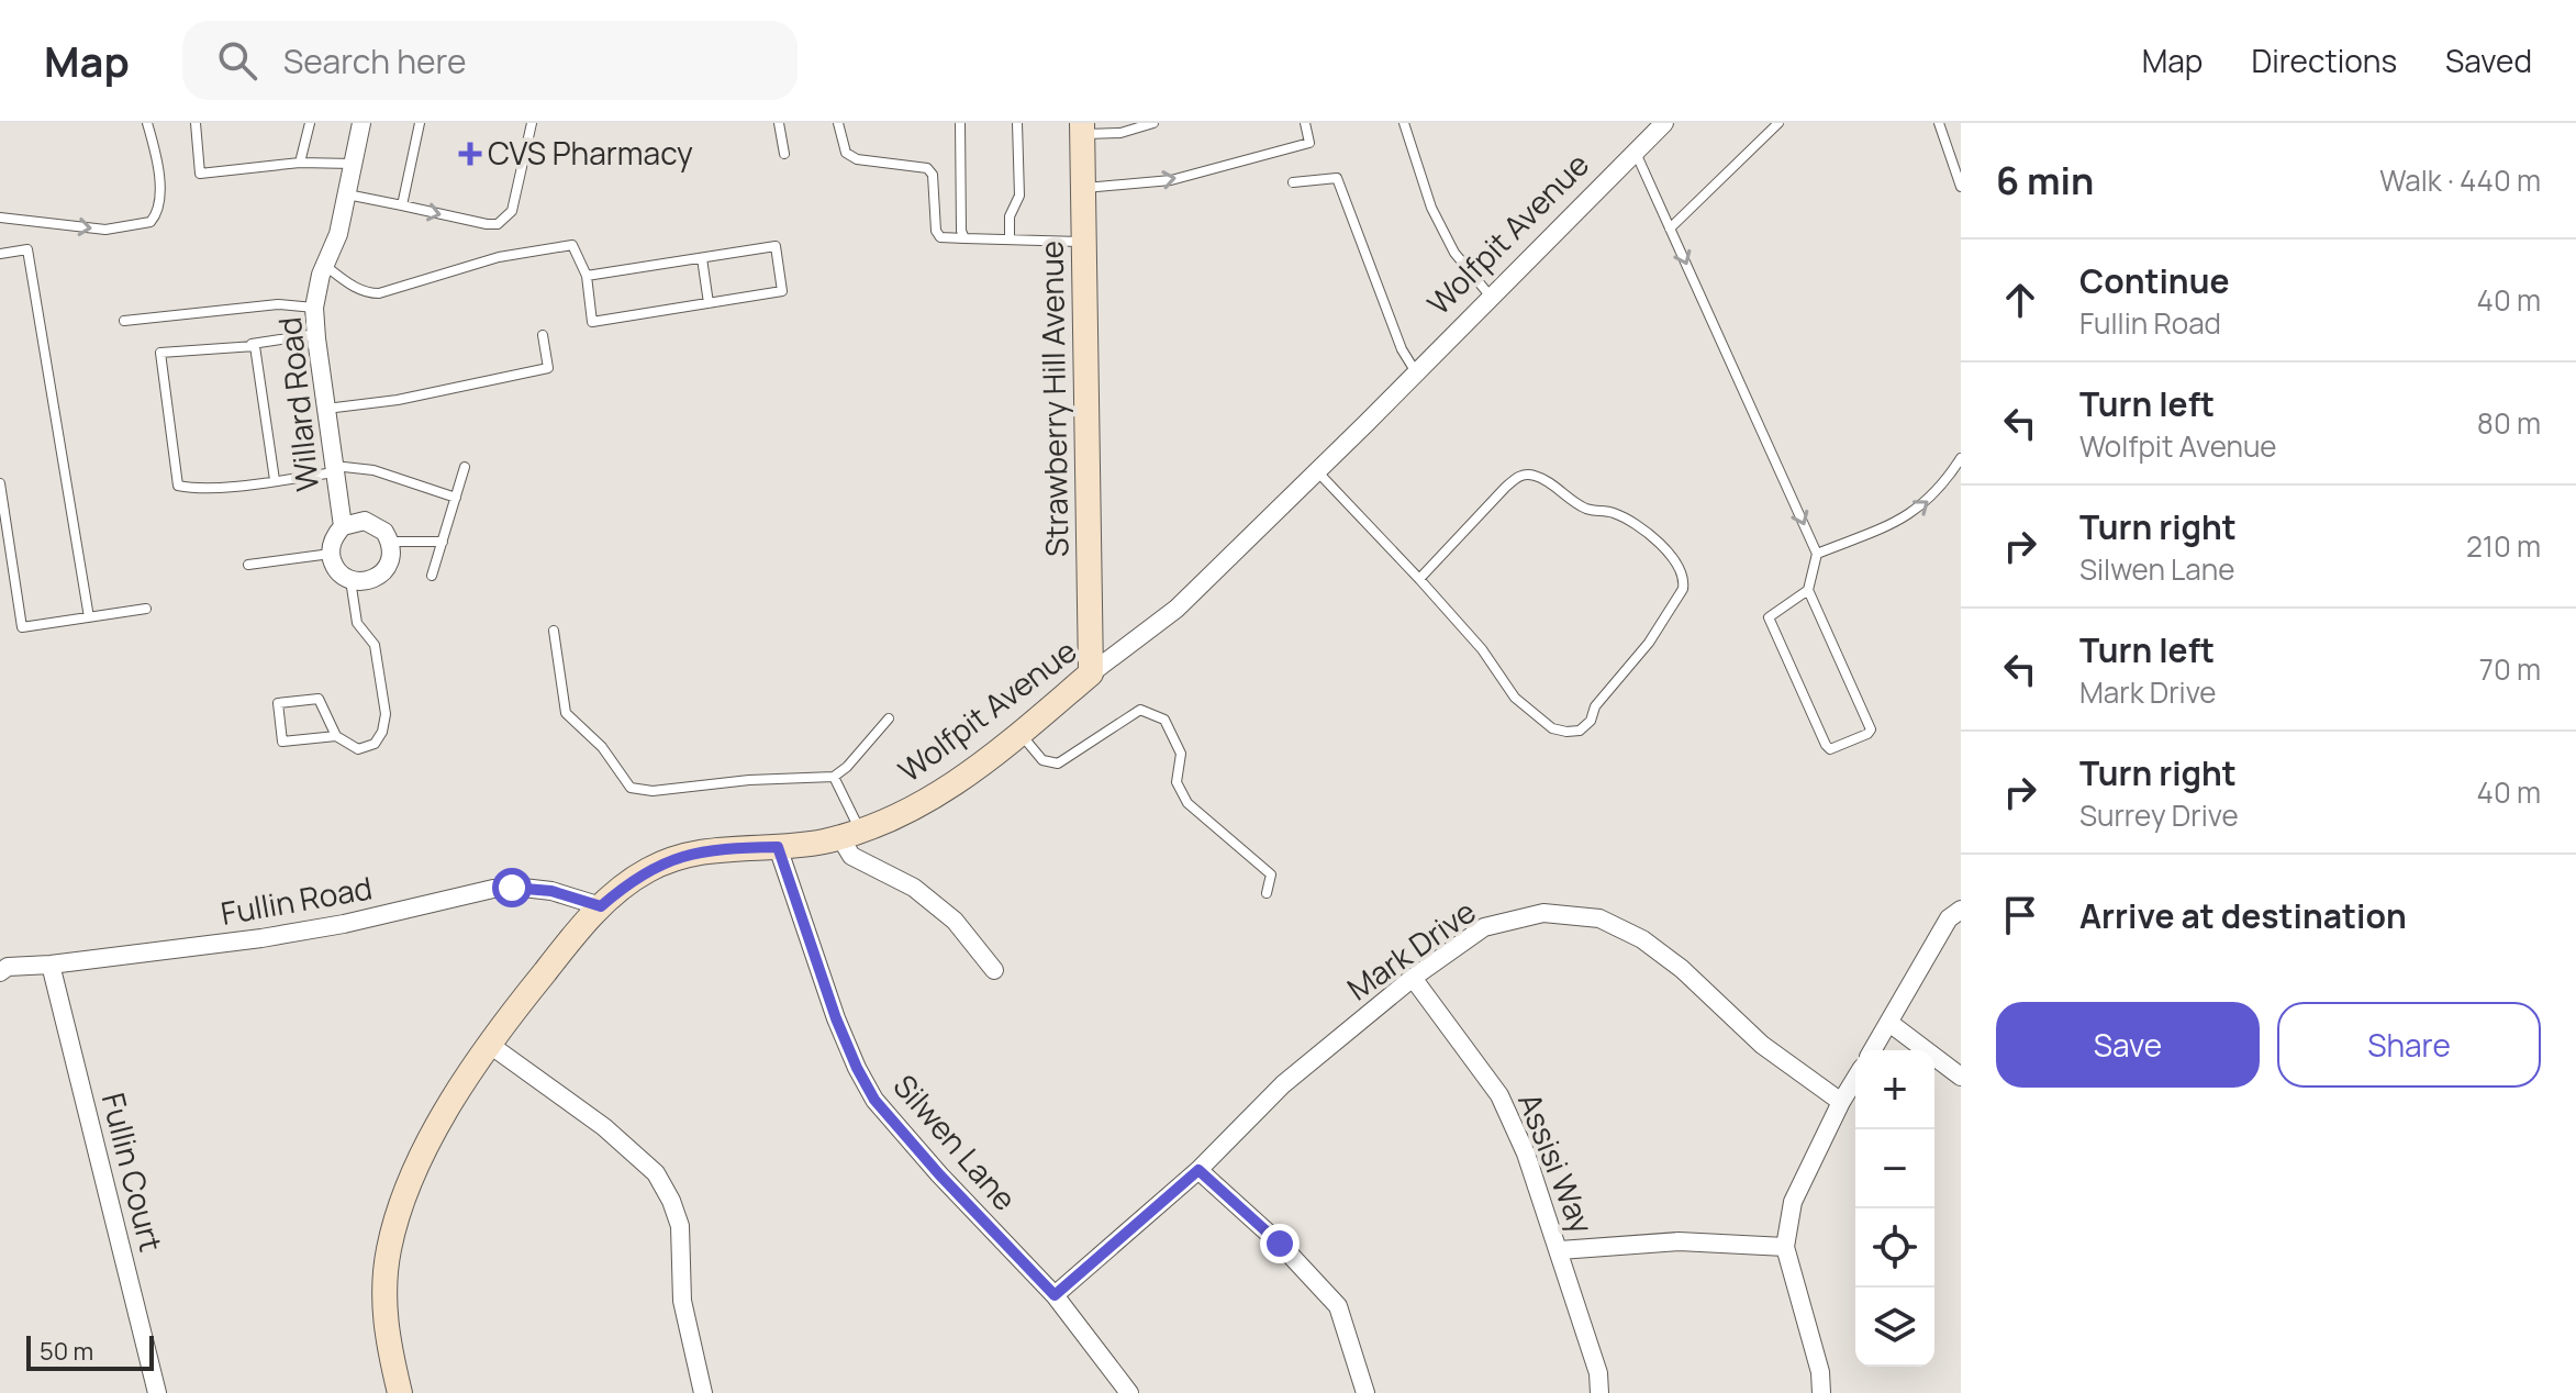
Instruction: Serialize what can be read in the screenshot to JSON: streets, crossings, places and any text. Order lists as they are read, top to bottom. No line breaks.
{"streets":{"street":["Wolfpit Avenue","Strawberry Hill Avenue","Willard Road","Fullin Road","Mark Drive","Silwen Lane","Assisi Way","Fullin Court"]},"crossings":[["Wolfpit Avenue","Strawberry Hill Avenue"],["Wolfpit Avenue","Fullin Road"],["Wolfpit Avenue","Silwen Lane"],["Fullin Road","Fullin Court"],["Mark Drive","Silwen Lane"],["Mark Drive","Assisi Way"]],"places":{"health":["CVS Pharmacy"]},"scale_bar":"50 m","page":{"header":"Map","search":"Search here","nav":["Map","Directions","Saved"],"heading":["6 min","Walk · 440 m"],"list":[["Continue","Fullin Road","40 m"],["Turn left","Wolfpit Avenue","80 m"],["Turn right","Silwen Lane","210 m"],["Turn left","Mark Drive","70 m"],["Turn right","Surrey Drive","40 m"],"Arrive at destination"],"buttons":["Save","Share"],"map_buttons":["+","−"],"scale":"50 m"}}
